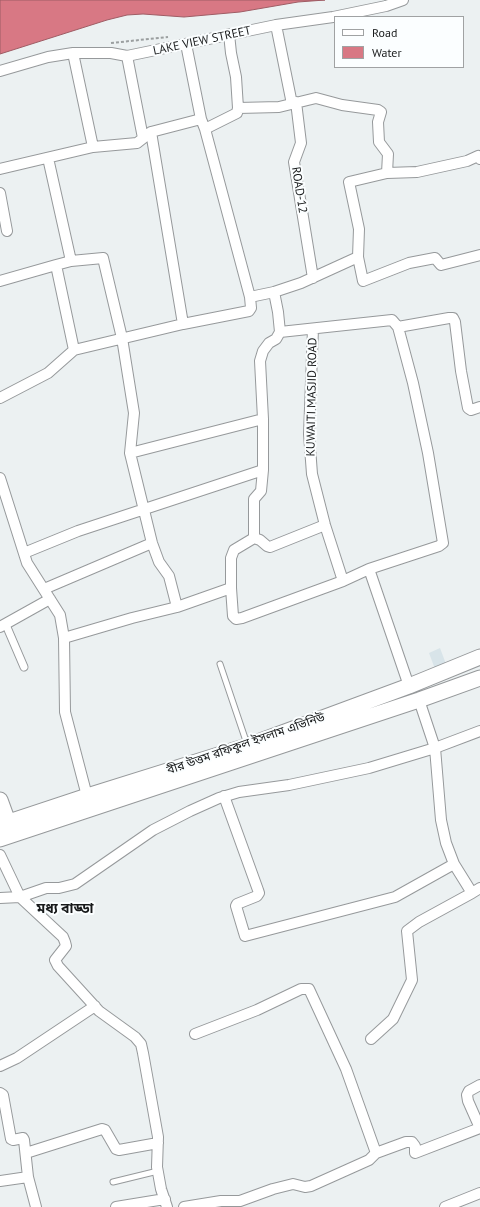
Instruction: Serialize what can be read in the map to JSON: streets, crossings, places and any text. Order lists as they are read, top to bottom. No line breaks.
{"streets":{"main road":["বীর উত্তম রফিকুল ইসলাম এভিনিউ"],"street":["LAKE VIEW STREET","ROAD-12","KUWAITI MASJID ROAD"]},"crossings":[["LAKE VIEW STREET","ROAD-12"]],"districts":["মধ্য বাড্ডা"],"legend":["Road","Water"]}
